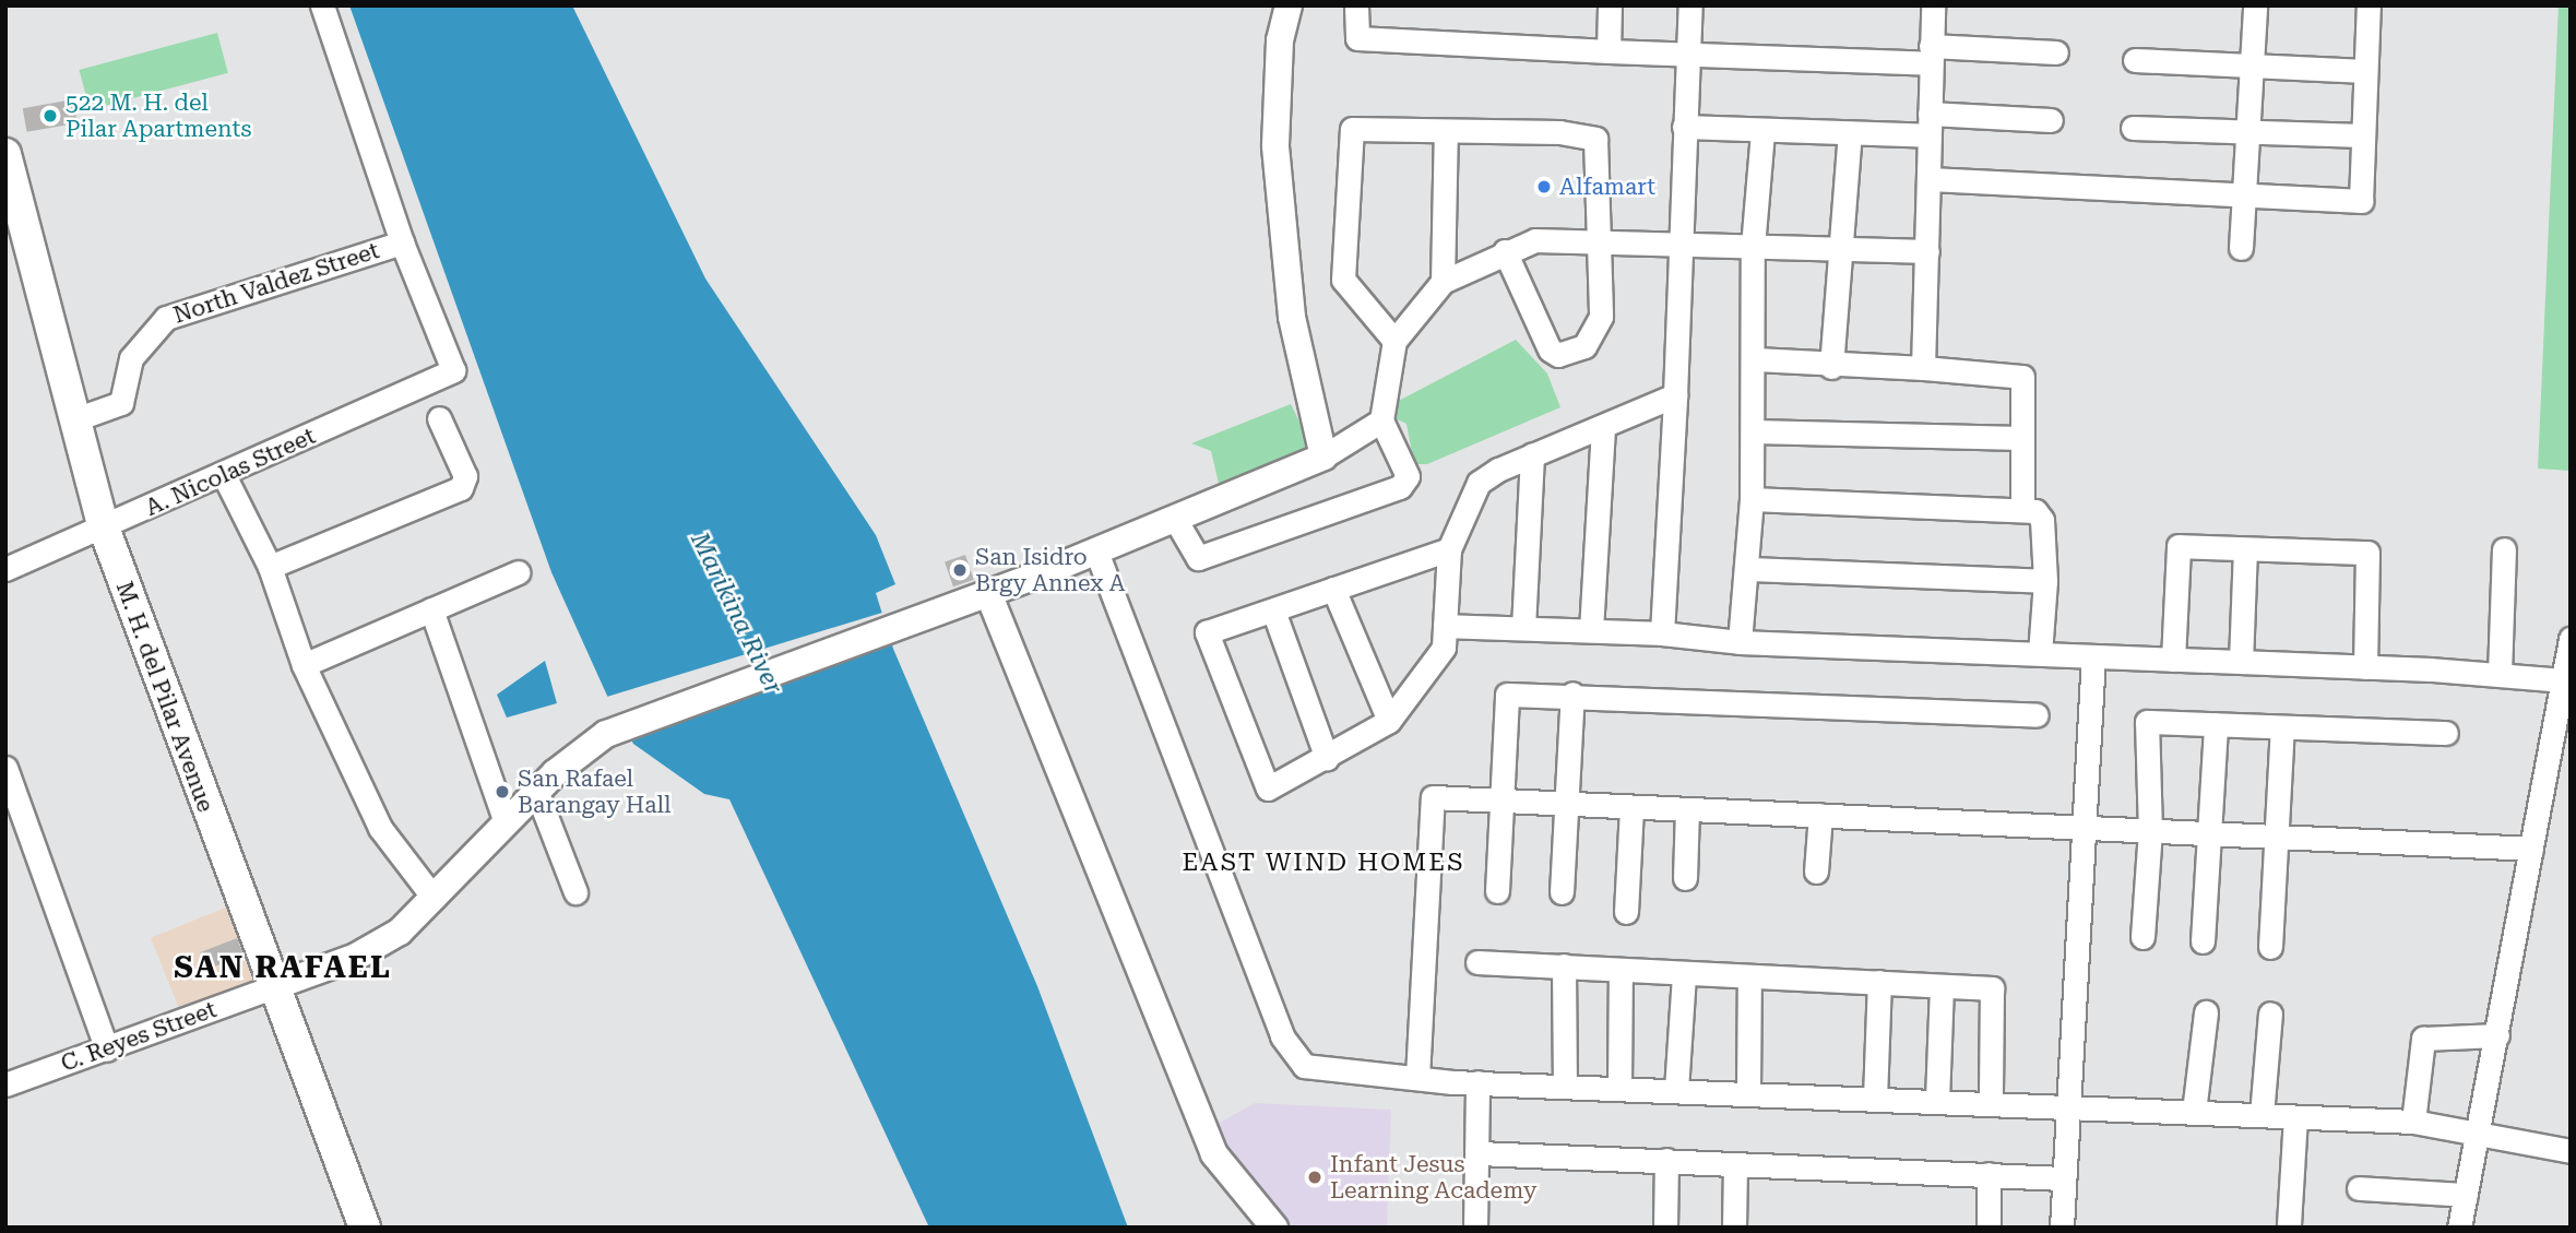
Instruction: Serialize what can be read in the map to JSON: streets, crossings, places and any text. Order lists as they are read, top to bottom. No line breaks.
{"streets":{"main road":["M. H. del Pilar Avenue"],"street":["North Valdez Street","A. Nicolas Street","C. Reyes Street"]},"crossings":[["North Valdez Street","A. Nicolas Street"],["North Valdez Street","M. H. del Pilar Avenue"],["A. Nicolas Street","M. H. del Pilar Avenue"],["M. H. del Pilar Avenue","C. Reyes Street"]],"districts":["EAST WIND HOMES","SAN RAFAEL"],"water":["Marikina River"],"places":["522 M. H. del Pilar Apartments","Alfamart","San Isidro Brgy Annex A","San Rafael Barangay Hall","Infant Jesus Learning Academy"]}
